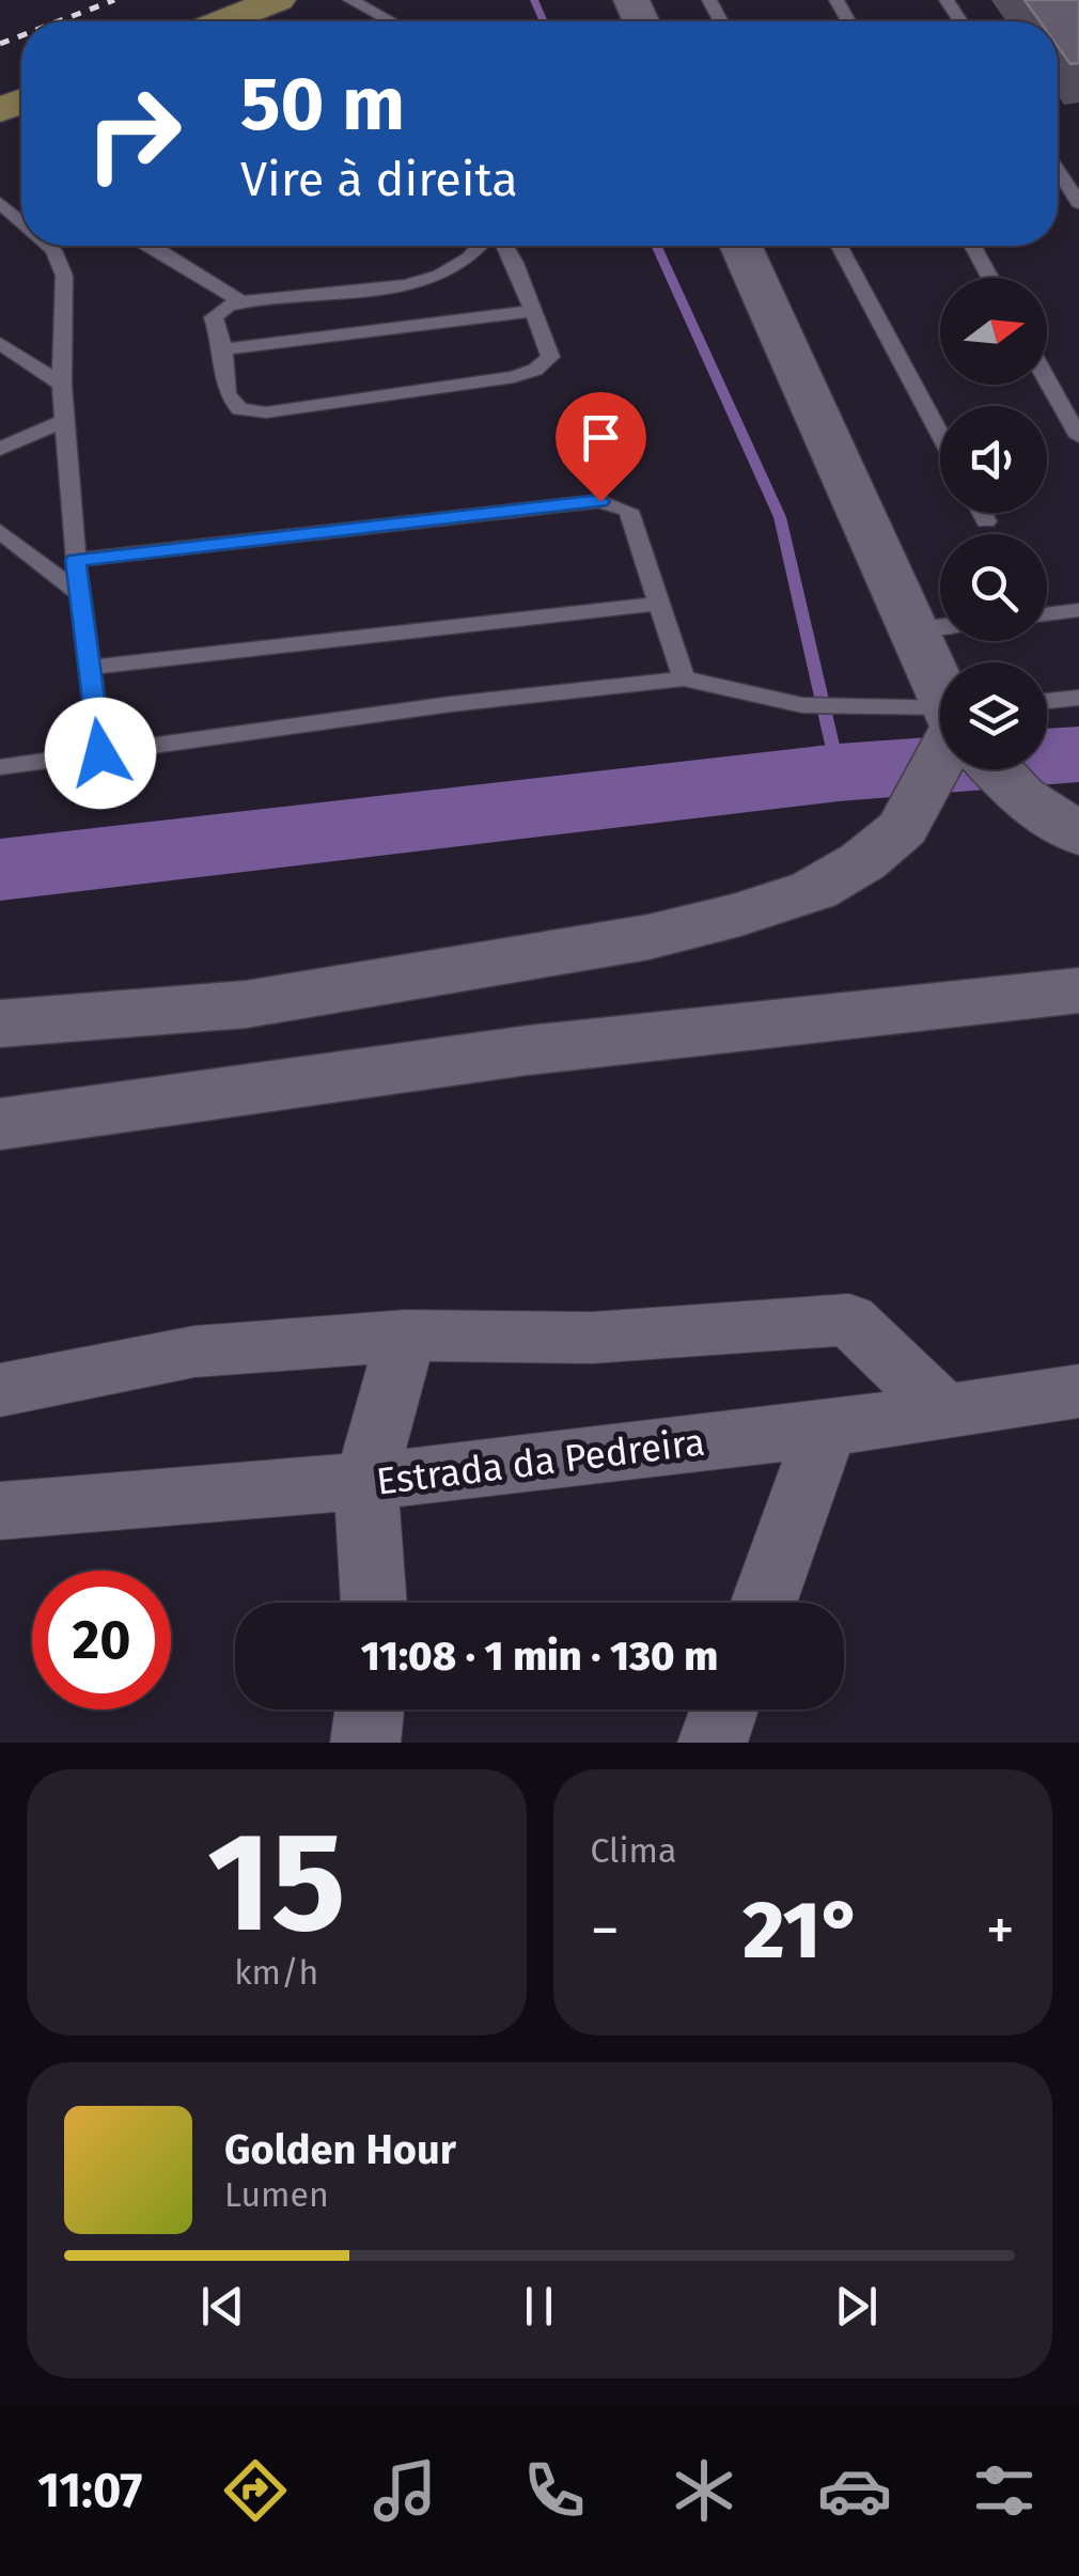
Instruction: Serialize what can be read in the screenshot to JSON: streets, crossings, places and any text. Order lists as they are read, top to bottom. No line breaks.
{"streets":{"street":["Estrada da Pedreira"]},"north":"right","page":{"turn":["50 m","Vire à direita"],"limit":"20","trip":"11:08 · 1 min · 130 m","tile":[["15","km/h"],"Clima"],"heat":["−","21°","+"],"song":["Golden Hour","Lumen"],"tabs":"11:07"}}
